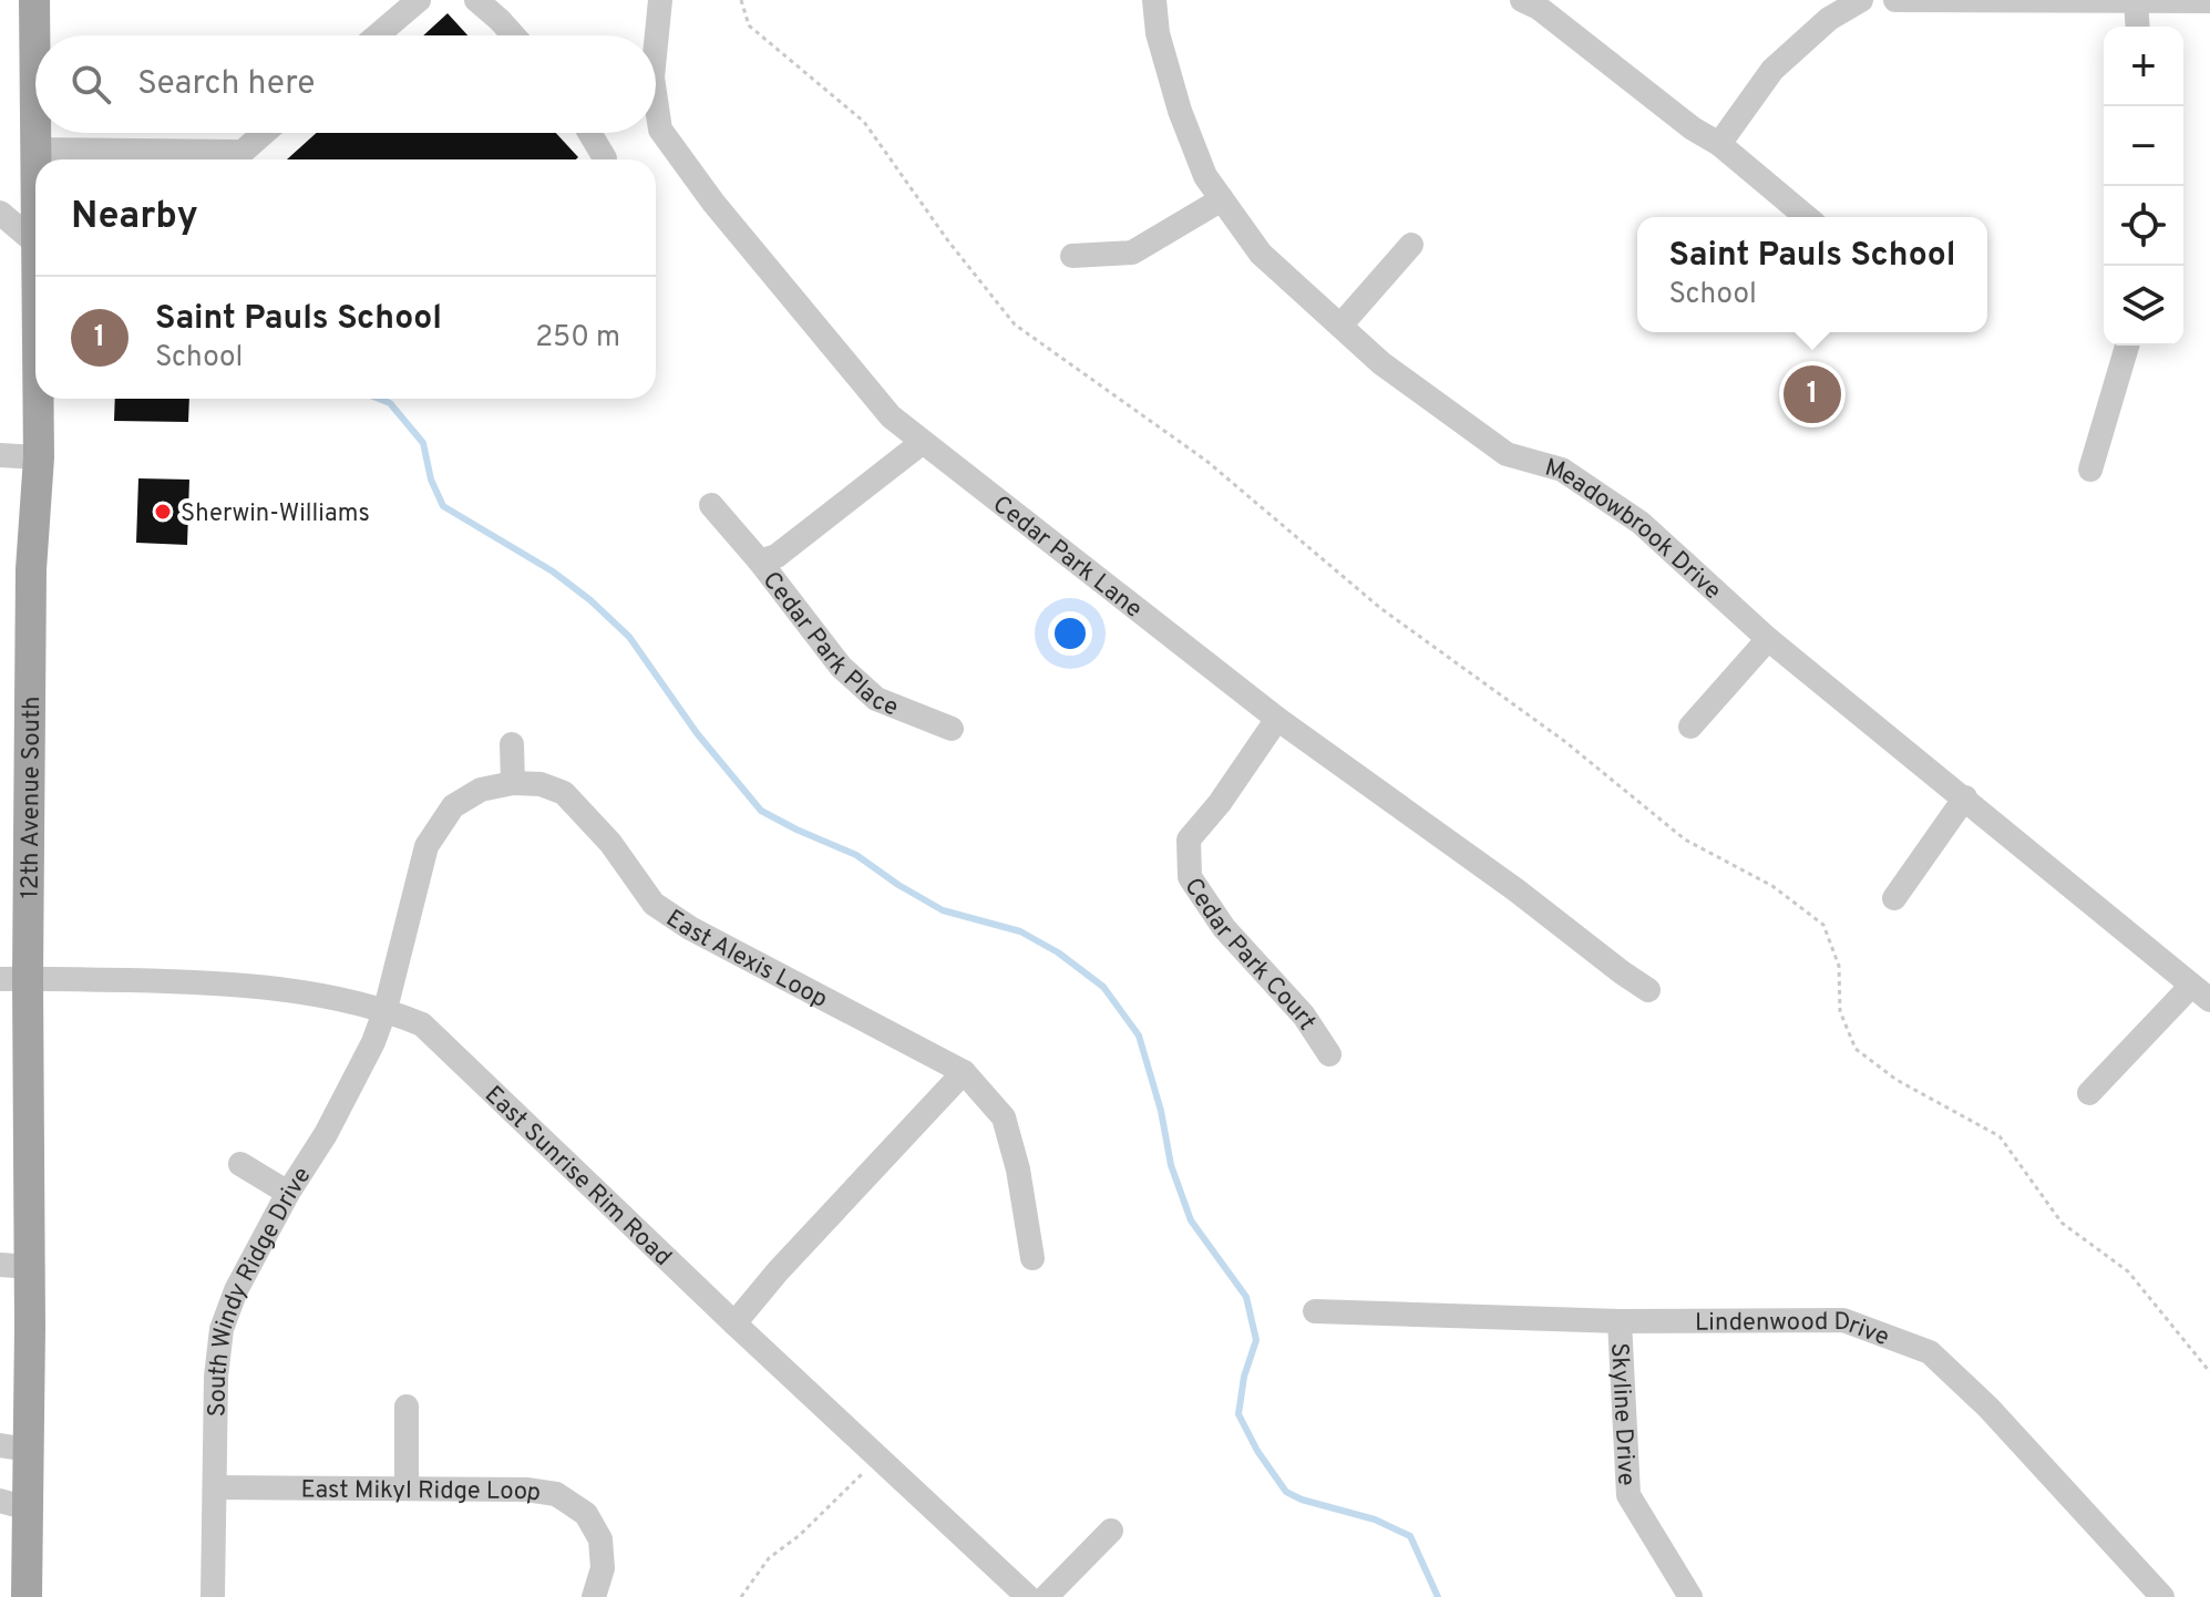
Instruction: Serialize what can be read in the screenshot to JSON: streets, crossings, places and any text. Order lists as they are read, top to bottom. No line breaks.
{"streets":{"main road":["12th Avenue South"],"street":["Meadowbrook Drive","Cedar Park Lane","Cedar Park Place","Cedar Park Court","East Alexis Loop","East Sunrise Rim Road","South Windy Ridge Drive","Lindenwood Drive","Skyline Drive","East Mikyl Ridge Loop"]},"crossings":[["Cedar Park Lane","Cedar Park Place"],["Cedar Park Lane","Cedar Park Court"],["12th Avenue South","East Sunrise Rim Road"],["East Alexis Loop","East Sunrise Rim Road"],["East Alexis Loop","South Windy Ridge Drive"],["East Sunrise Rim Road","South Windy Ridge Drive"],["South Windy Ridge Drive","East Mikyl Ridge Loop"],["Lindenwood Drive","Skyline Drive"]],"places":["Sherwin-Williams"],"page":{"map_buttons":["+","−"],"search":"Search here","heading":"Nearby","popup":["Saint Pauls School","School"],"list":[{"mark":"1","name":"Saint Pauls School","note":"School","value":"250 m"}],"pins":"1"}}
